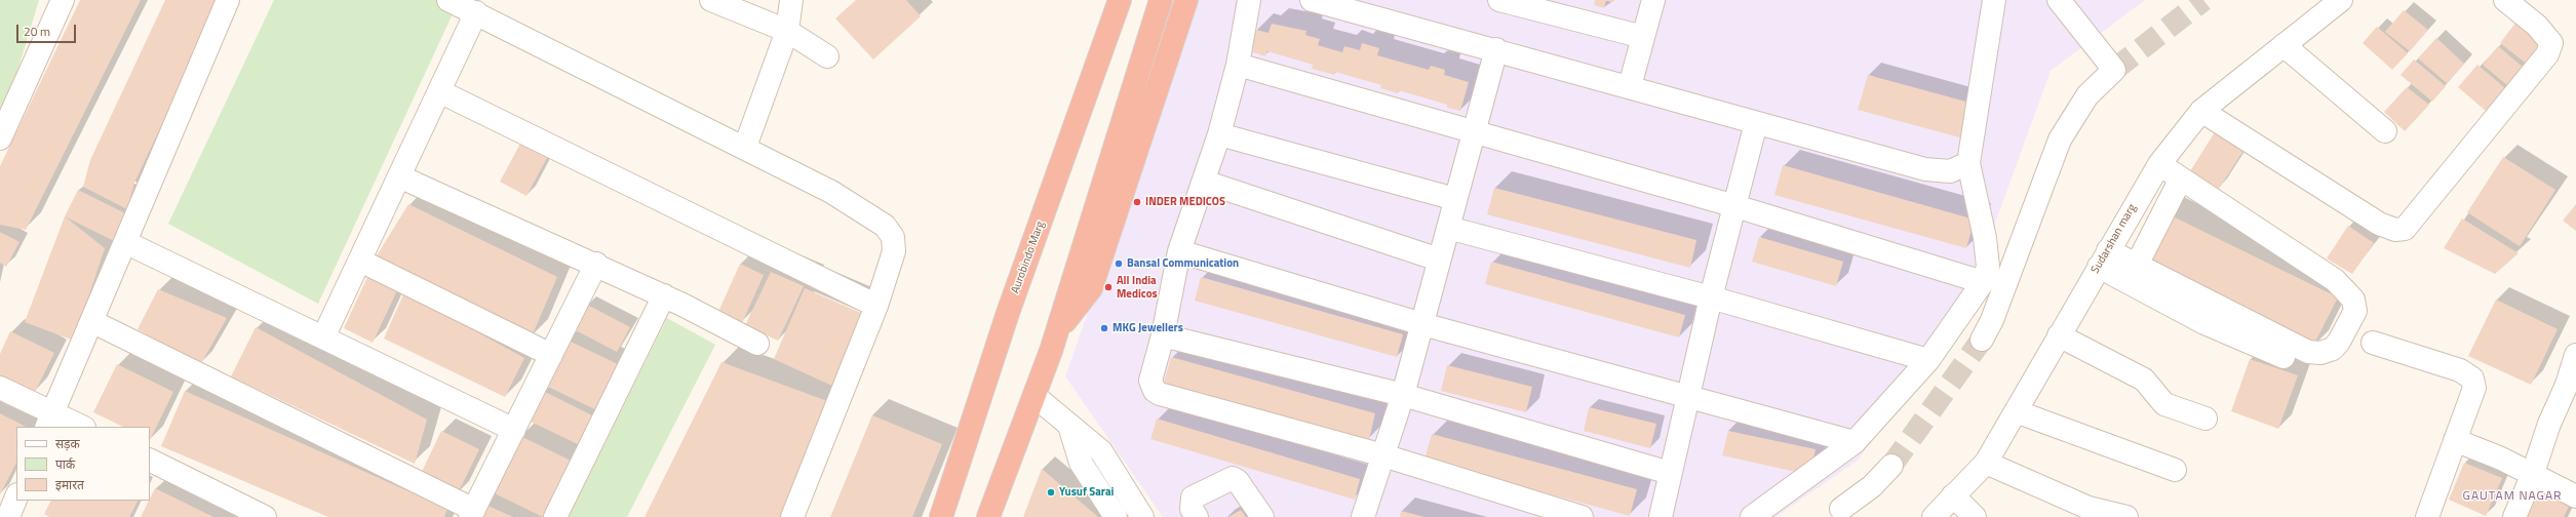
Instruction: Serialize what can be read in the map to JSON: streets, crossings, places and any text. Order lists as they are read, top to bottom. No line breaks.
{"streets":{"highway":["Aurobindo Marg"],"street":["Sudarshan marg"]},"districts":["GAUTAM NAGAR"],"places":["INDER MEDICOS","Bansal Communication","All India Medicos","MKG Jewellers","Yusuf Sarai"],"legend":["सड़क","पार्क","इमारत"],"scale_bar":"20 m"}
